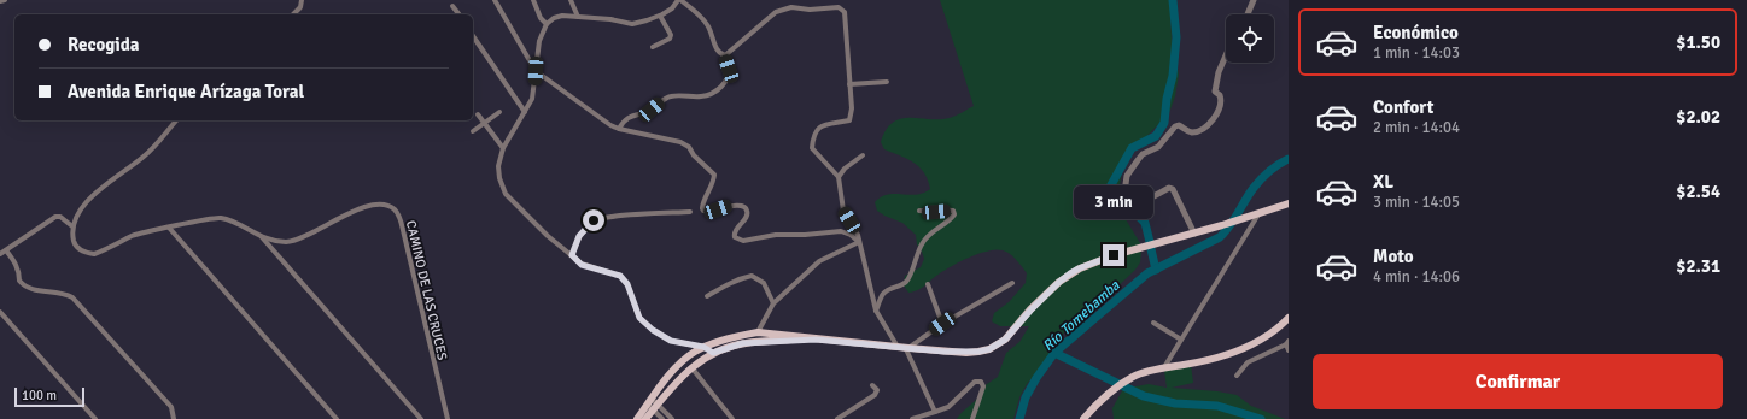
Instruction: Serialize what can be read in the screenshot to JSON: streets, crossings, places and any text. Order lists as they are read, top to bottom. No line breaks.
{"streets":{"street":["CAMINO DE LAS CRUCES"]},"water":["Río Tomebamba"],"scale_bar":"100 m","page":{"list":[{"name":"Económico","note":"1 min · 14:03","value":"$1.50"},{"name":"Confort","note":"2 min · 14:04","value":"$2.02"},{"name":"XL","note":"3 min · 14:05","value":"$2.54"},{"name":"Moto","note":"4 min · 14:06","value":"$2.31"}],"banner":["Recogida","Avenida Enrique Arízaga Toral"],"bubble":"3 min","buttons":"Confirmar","scale":"100 m"}}
